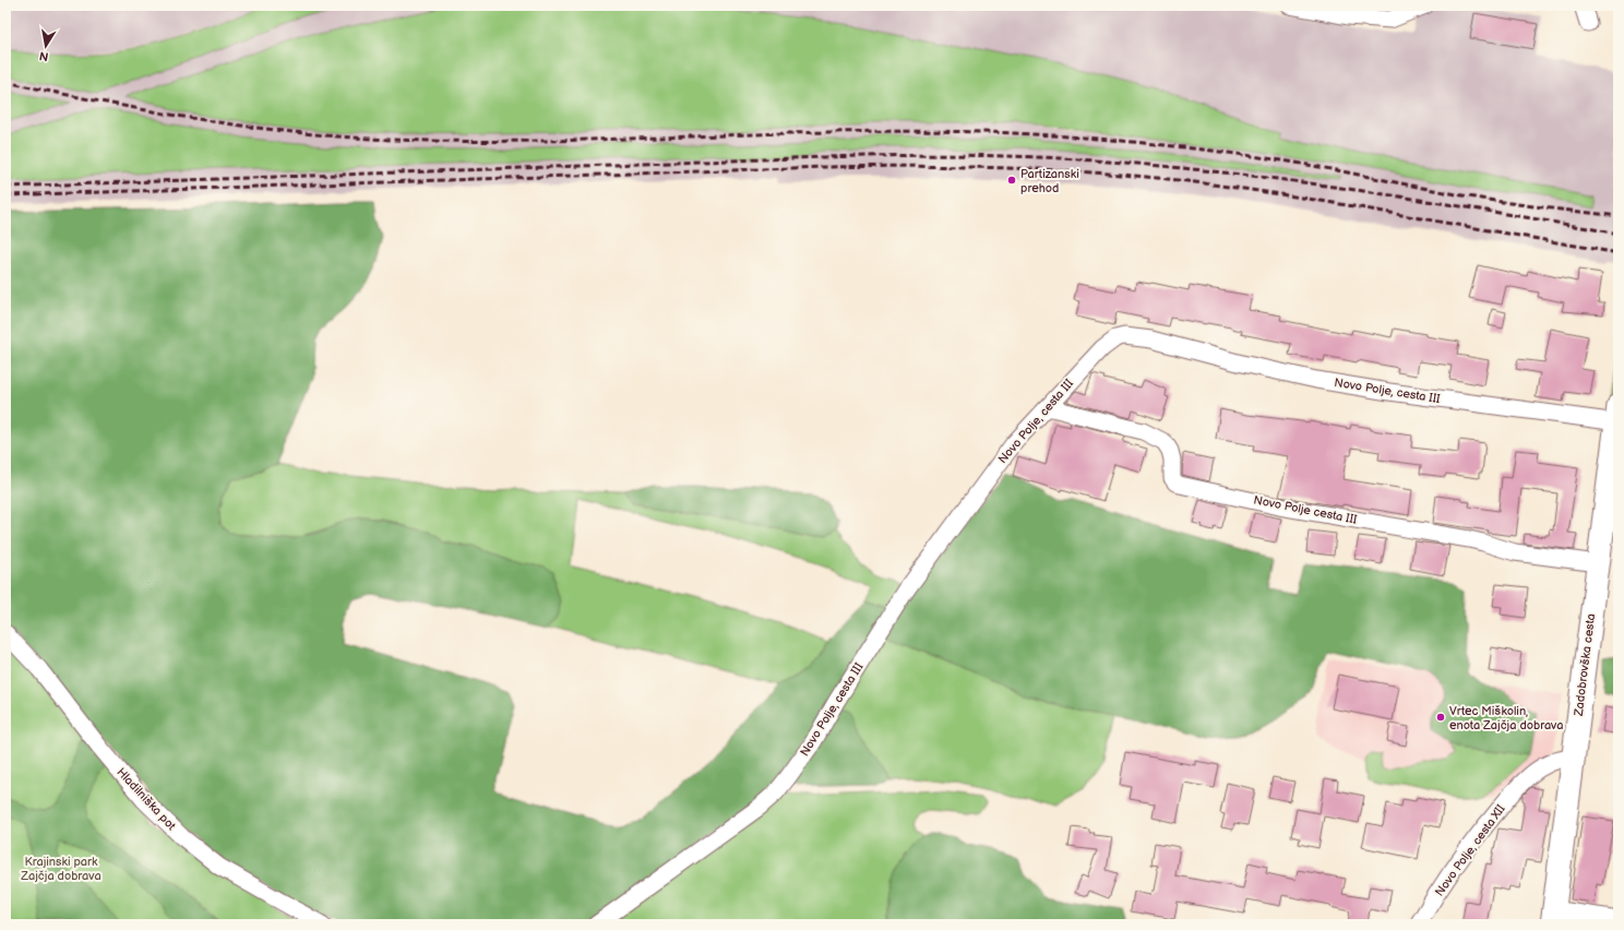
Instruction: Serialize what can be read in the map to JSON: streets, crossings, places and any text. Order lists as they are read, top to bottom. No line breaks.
{"streets":{"main road":["Zadobrovška cesta"],"street":["Novo Polje, cesta III","Novo Polje cesta III","Hladilniška pot","Novo Polje, cesta XII"]},"crossings":[["Novo Polje, cesta III","Novo Polje cesta III"],["Novo Polje, cesta III","Zadobrovška cesta"],["Novo Polje cesta III","Zadobrovška cesta"],["Zadobrovška cesta","Novo Polje, cesta XII"]],"parks":["Krajinski park Zajčja dobrava"],"places":["Partizanski prehod","Vrtec Miškolin, enota Zajčja dobrava"],"north":"bottom"}
